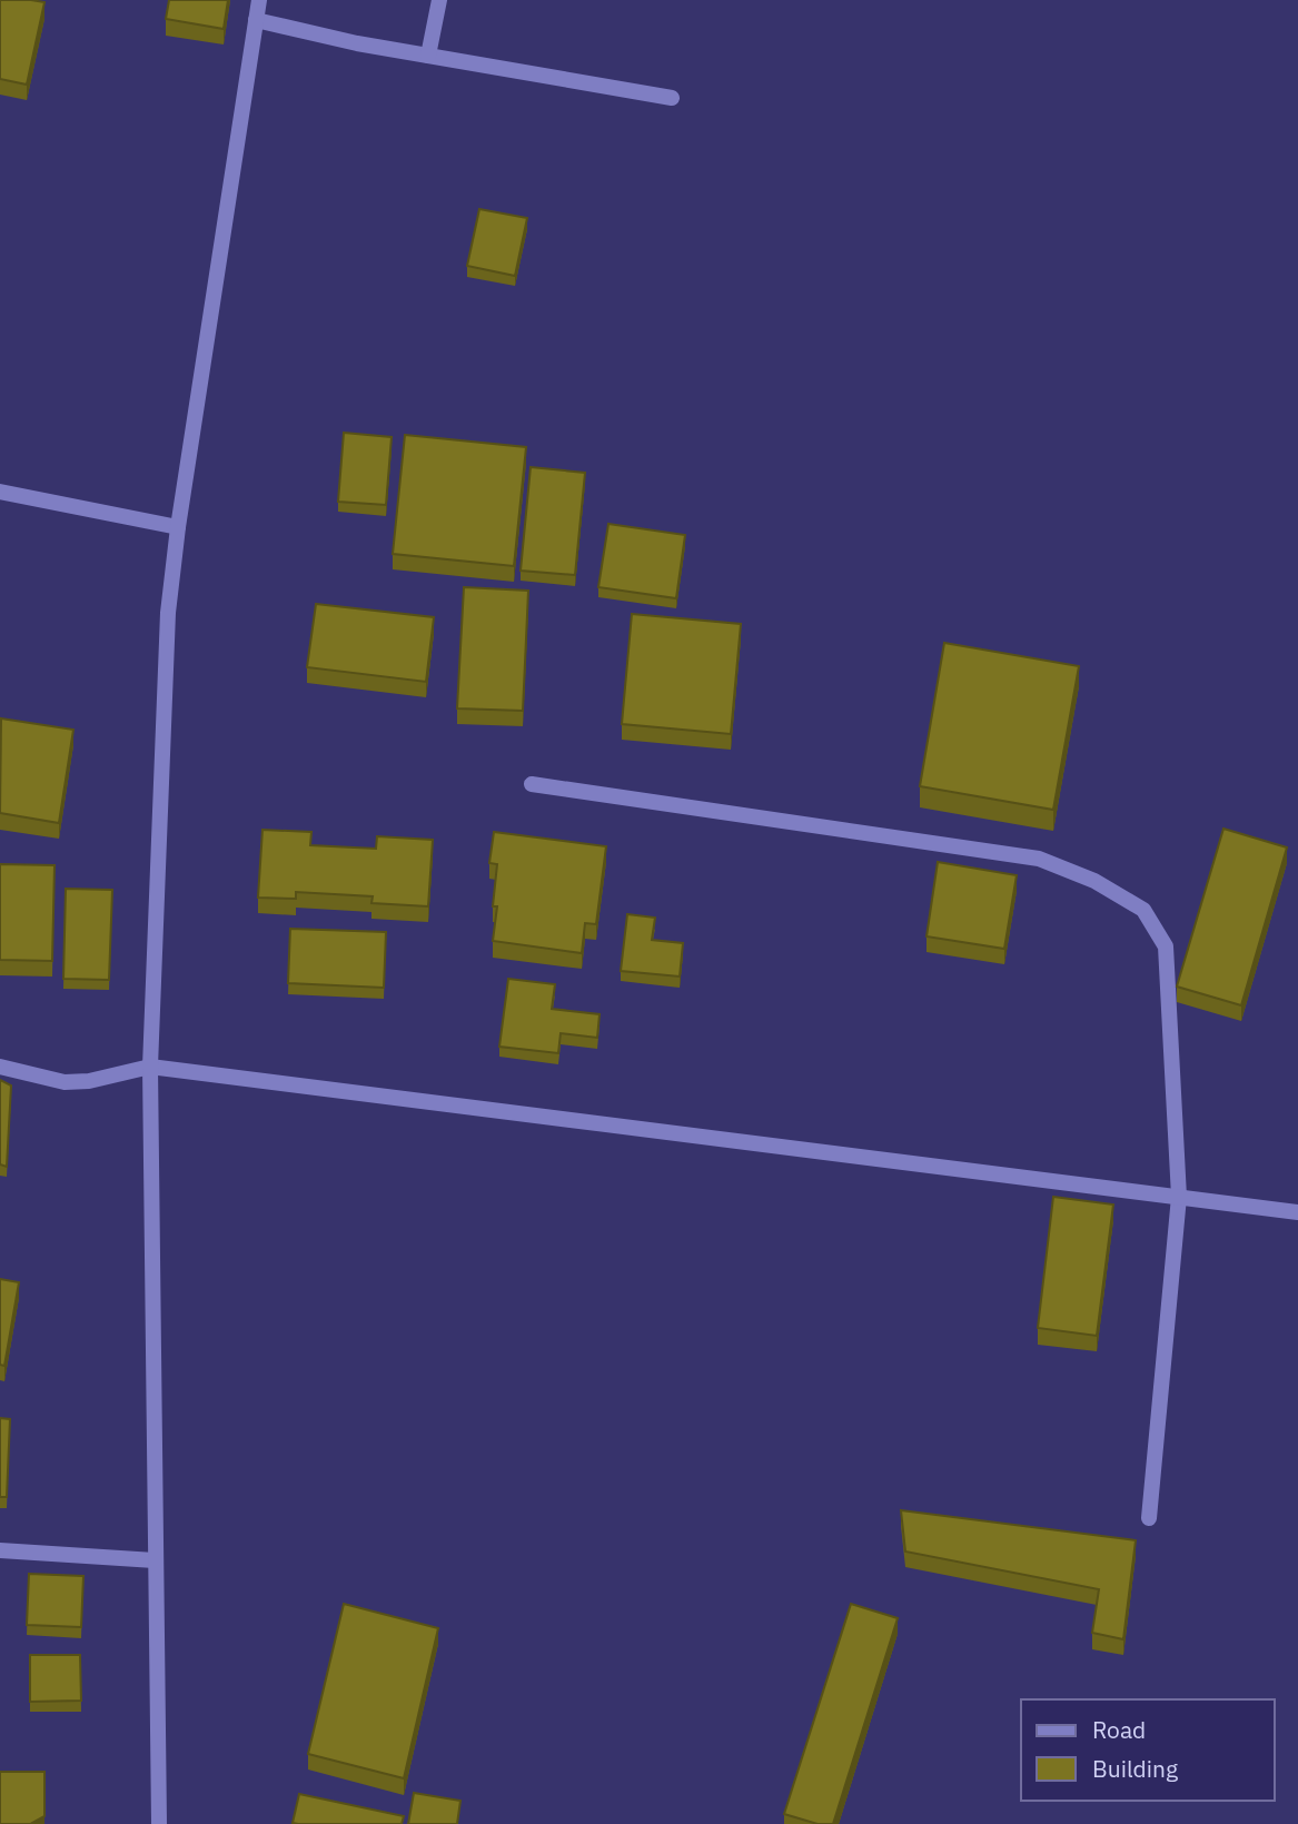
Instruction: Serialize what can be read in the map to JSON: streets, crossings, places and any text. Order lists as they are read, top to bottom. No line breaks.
{"legend":["Road","Building"]}
